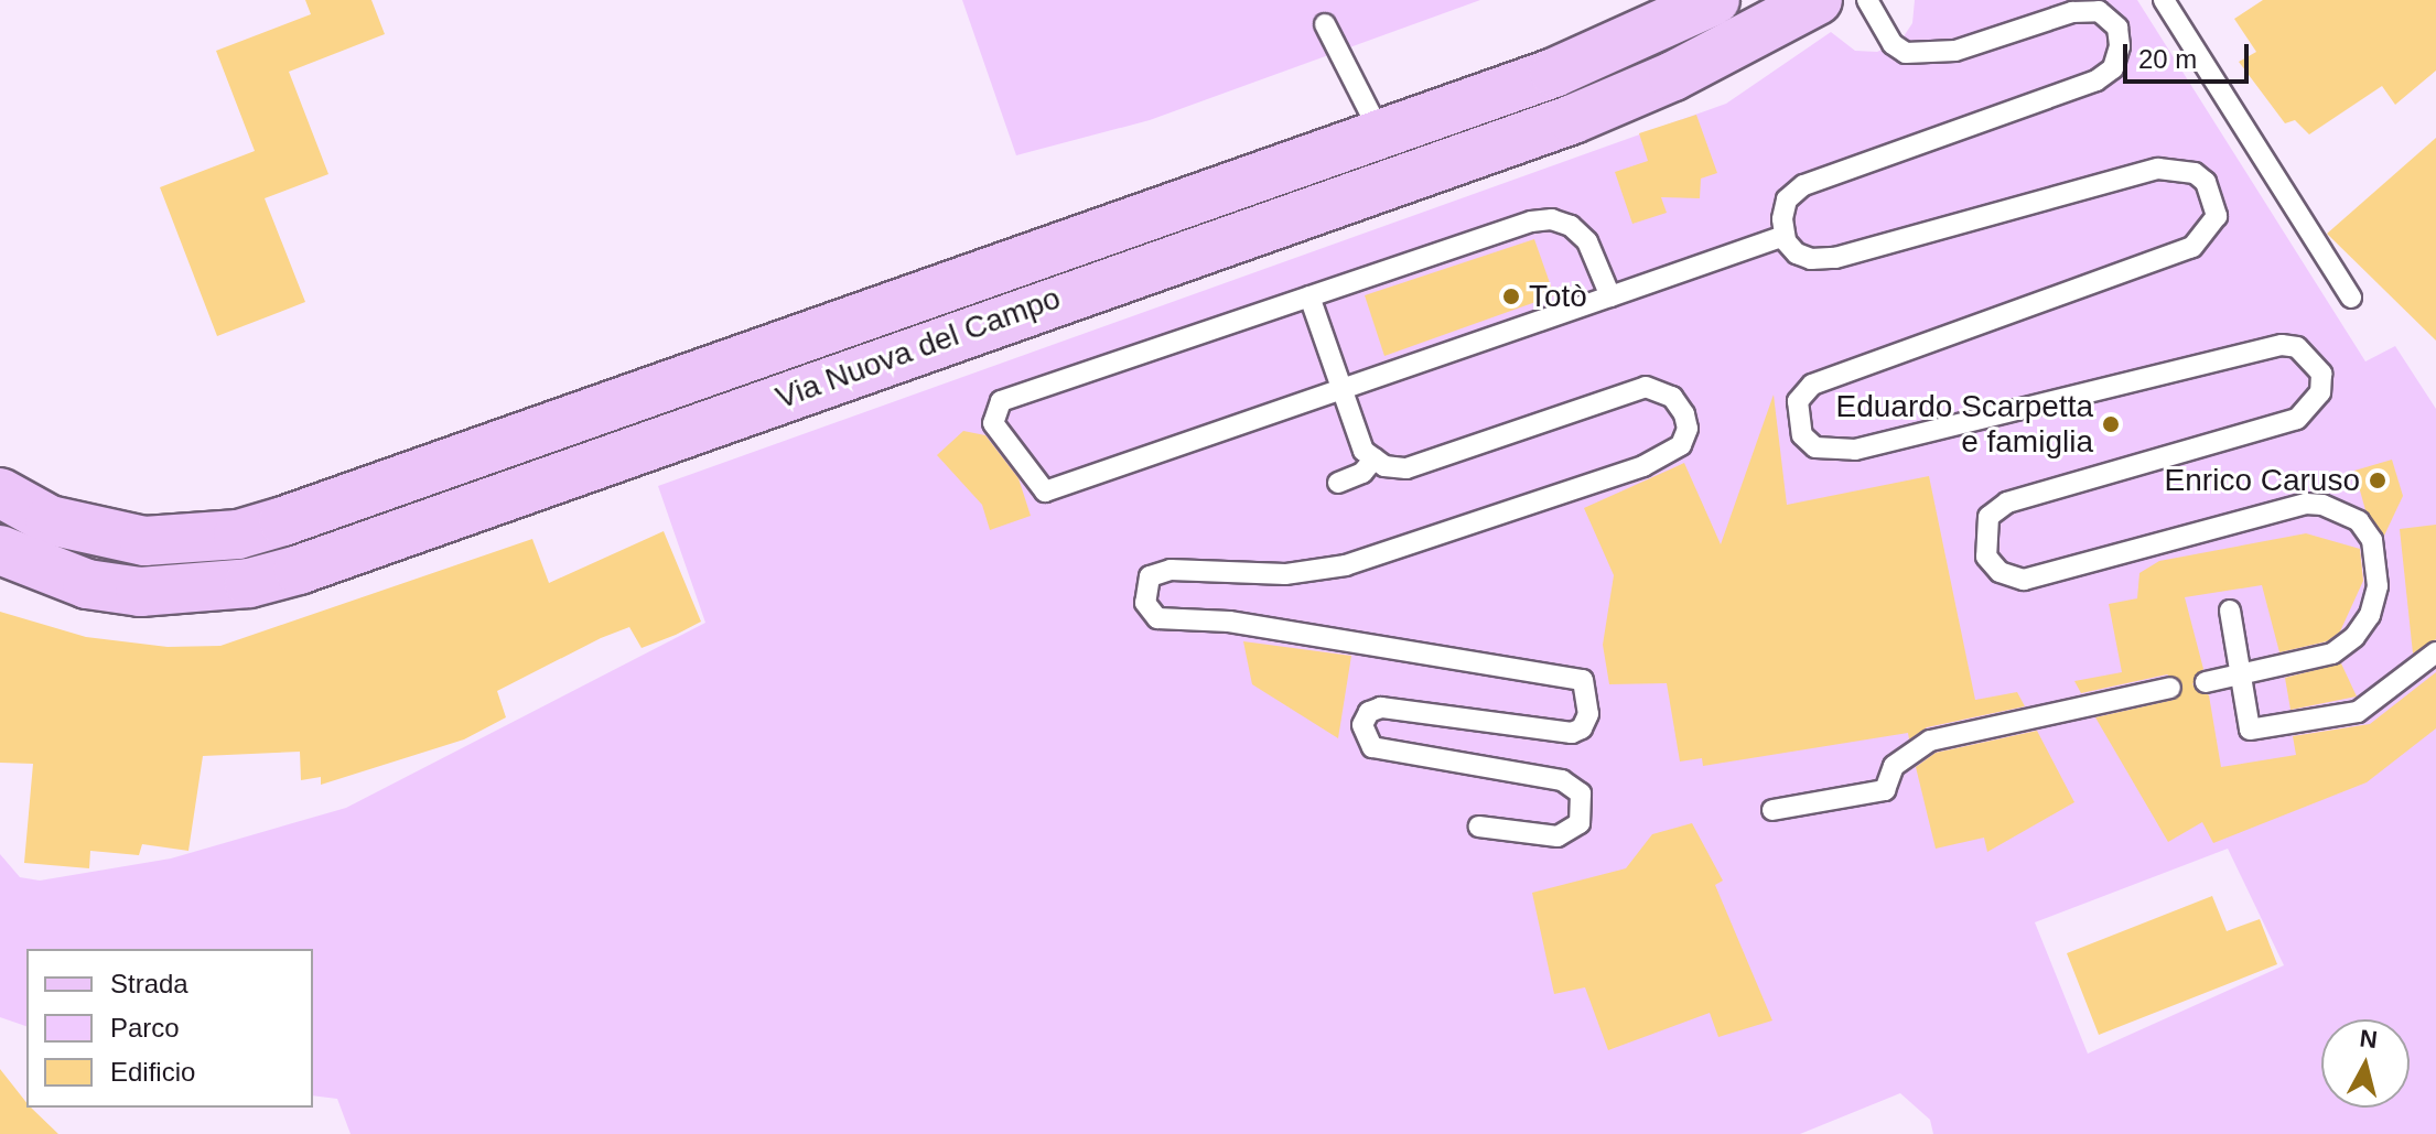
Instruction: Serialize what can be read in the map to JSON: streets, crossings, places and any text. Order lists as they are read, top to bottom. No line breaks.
{"streets":{"main road":["Via Nuova del Campo"]},"places":["Totò","Eduardo Scarpetta e famiglia","Enrico Caruso"],"legend":["Strada","Parco","Edificio"],"scale_bar":"20 m","north":"top"}
